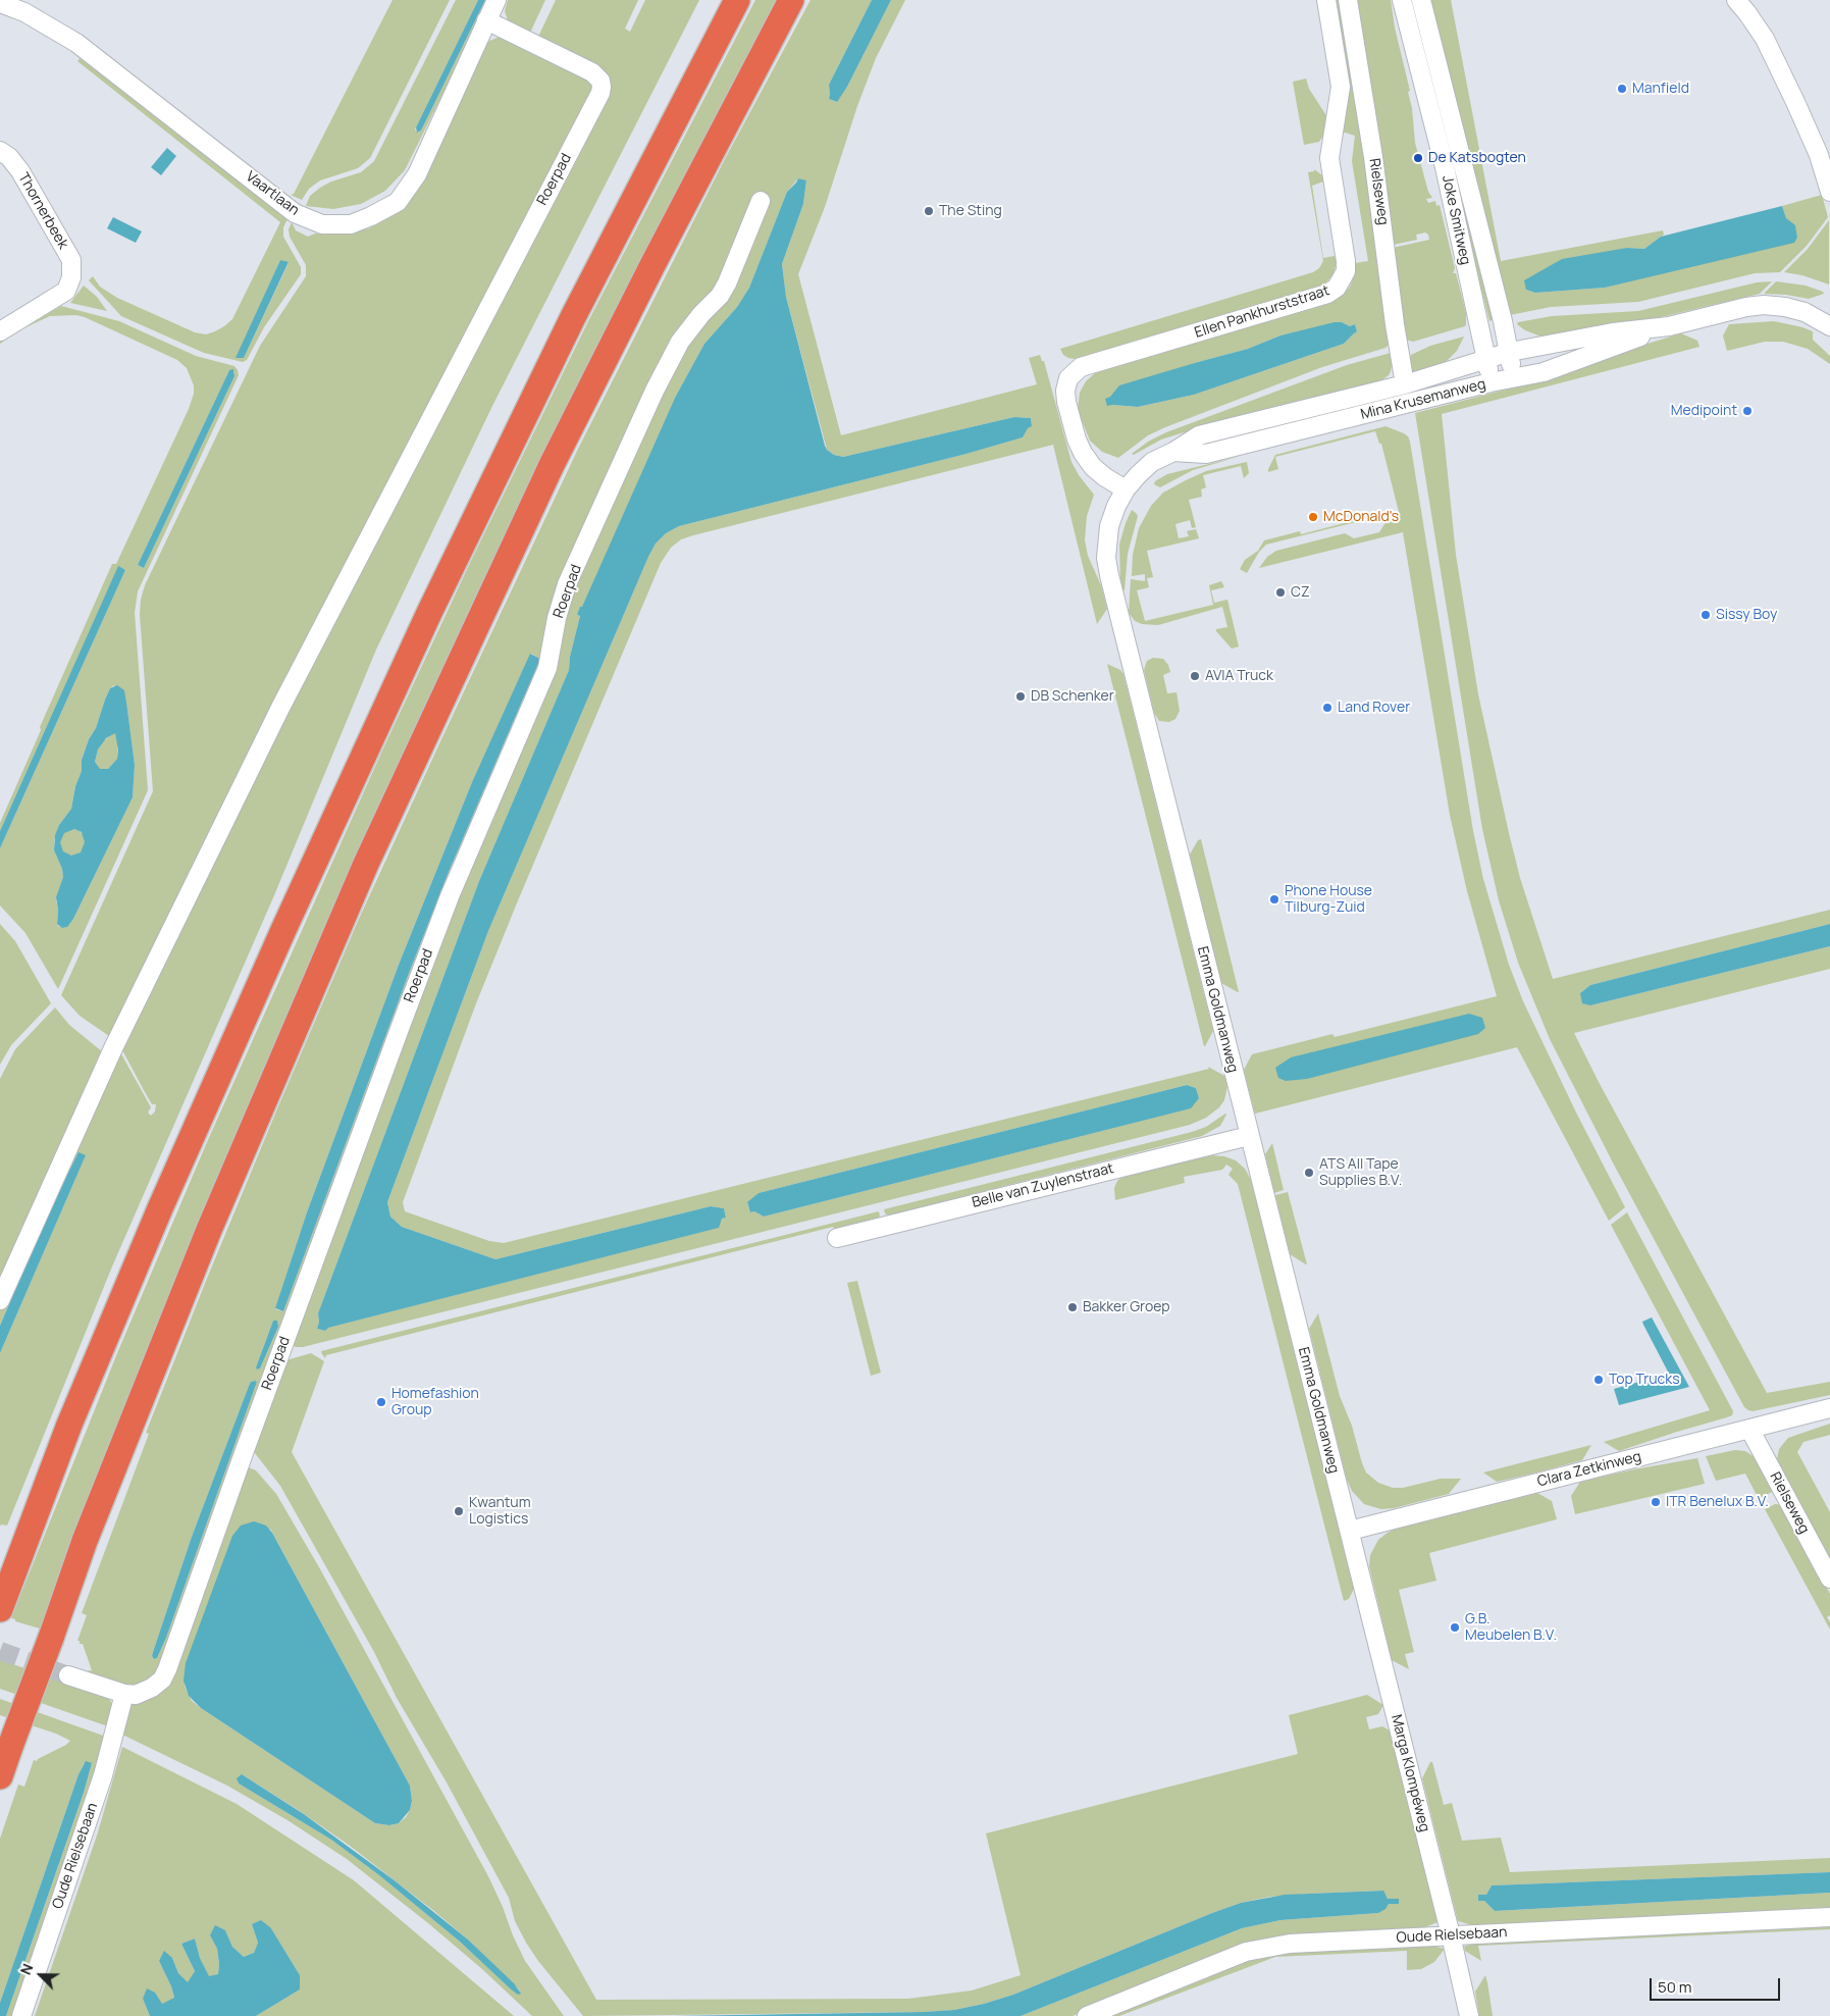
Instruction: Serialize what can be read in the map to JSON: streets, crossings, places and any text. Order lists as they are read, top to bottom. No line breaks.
{"streets":{"street":["Roerpad","Rielseweg","Vaartlaan","Thornerbeek","Joke Smitweg","Ellen Pankhurststraat","Mina Krusemanweg","Emma Goldmanweg","Belle van Zuylenstraat","Clara Zetkinweg","Marga Klompéweg","Oude Rielsebaan"]},"crossings":[["Roerpad","Vaartlaan"],["Roerpad","Oude Rielsebaan"],["Rielseweg","Mina Krusemanweg"],["Rielseweg","Clara Zetkinweg"],["Joke Smitweg","Mina Krusemanweg"],["Ellen Pankhurststraat","Mina Krusemanweg"],["Ellen Pankhurststraat","Emma Goldmanweg"],["Mina Krusemanweg","Emma Goldmanweg"],["Emma Goldmanweg","Belle van Zuylenstraat"],["Emma Goldmanweg","Clara Zetkinweg"],["Emma Goldmanweg","Marga Klompéweg"],["Clara Zetkinweg","Marga Klompéweg"],["Marga Klompéweg","Oude Rielsebaan"]],"places":["Manfield","De Katsbogten","The Sting","Medipoint","McDonald's","CZ","Sissy Boy","AVIA Truck","DB Schenker","Land Rover","Phone House Tilburg-Zuid","ATS All Tape Supplies B.V.","Bakker Groep","Top Trucks","Homefashion Group","ITR Benelux B.V.","Kwantum Logistics","G.B. Meubelen B.V."],"scale_bar":"50 m","north":"top left"}
